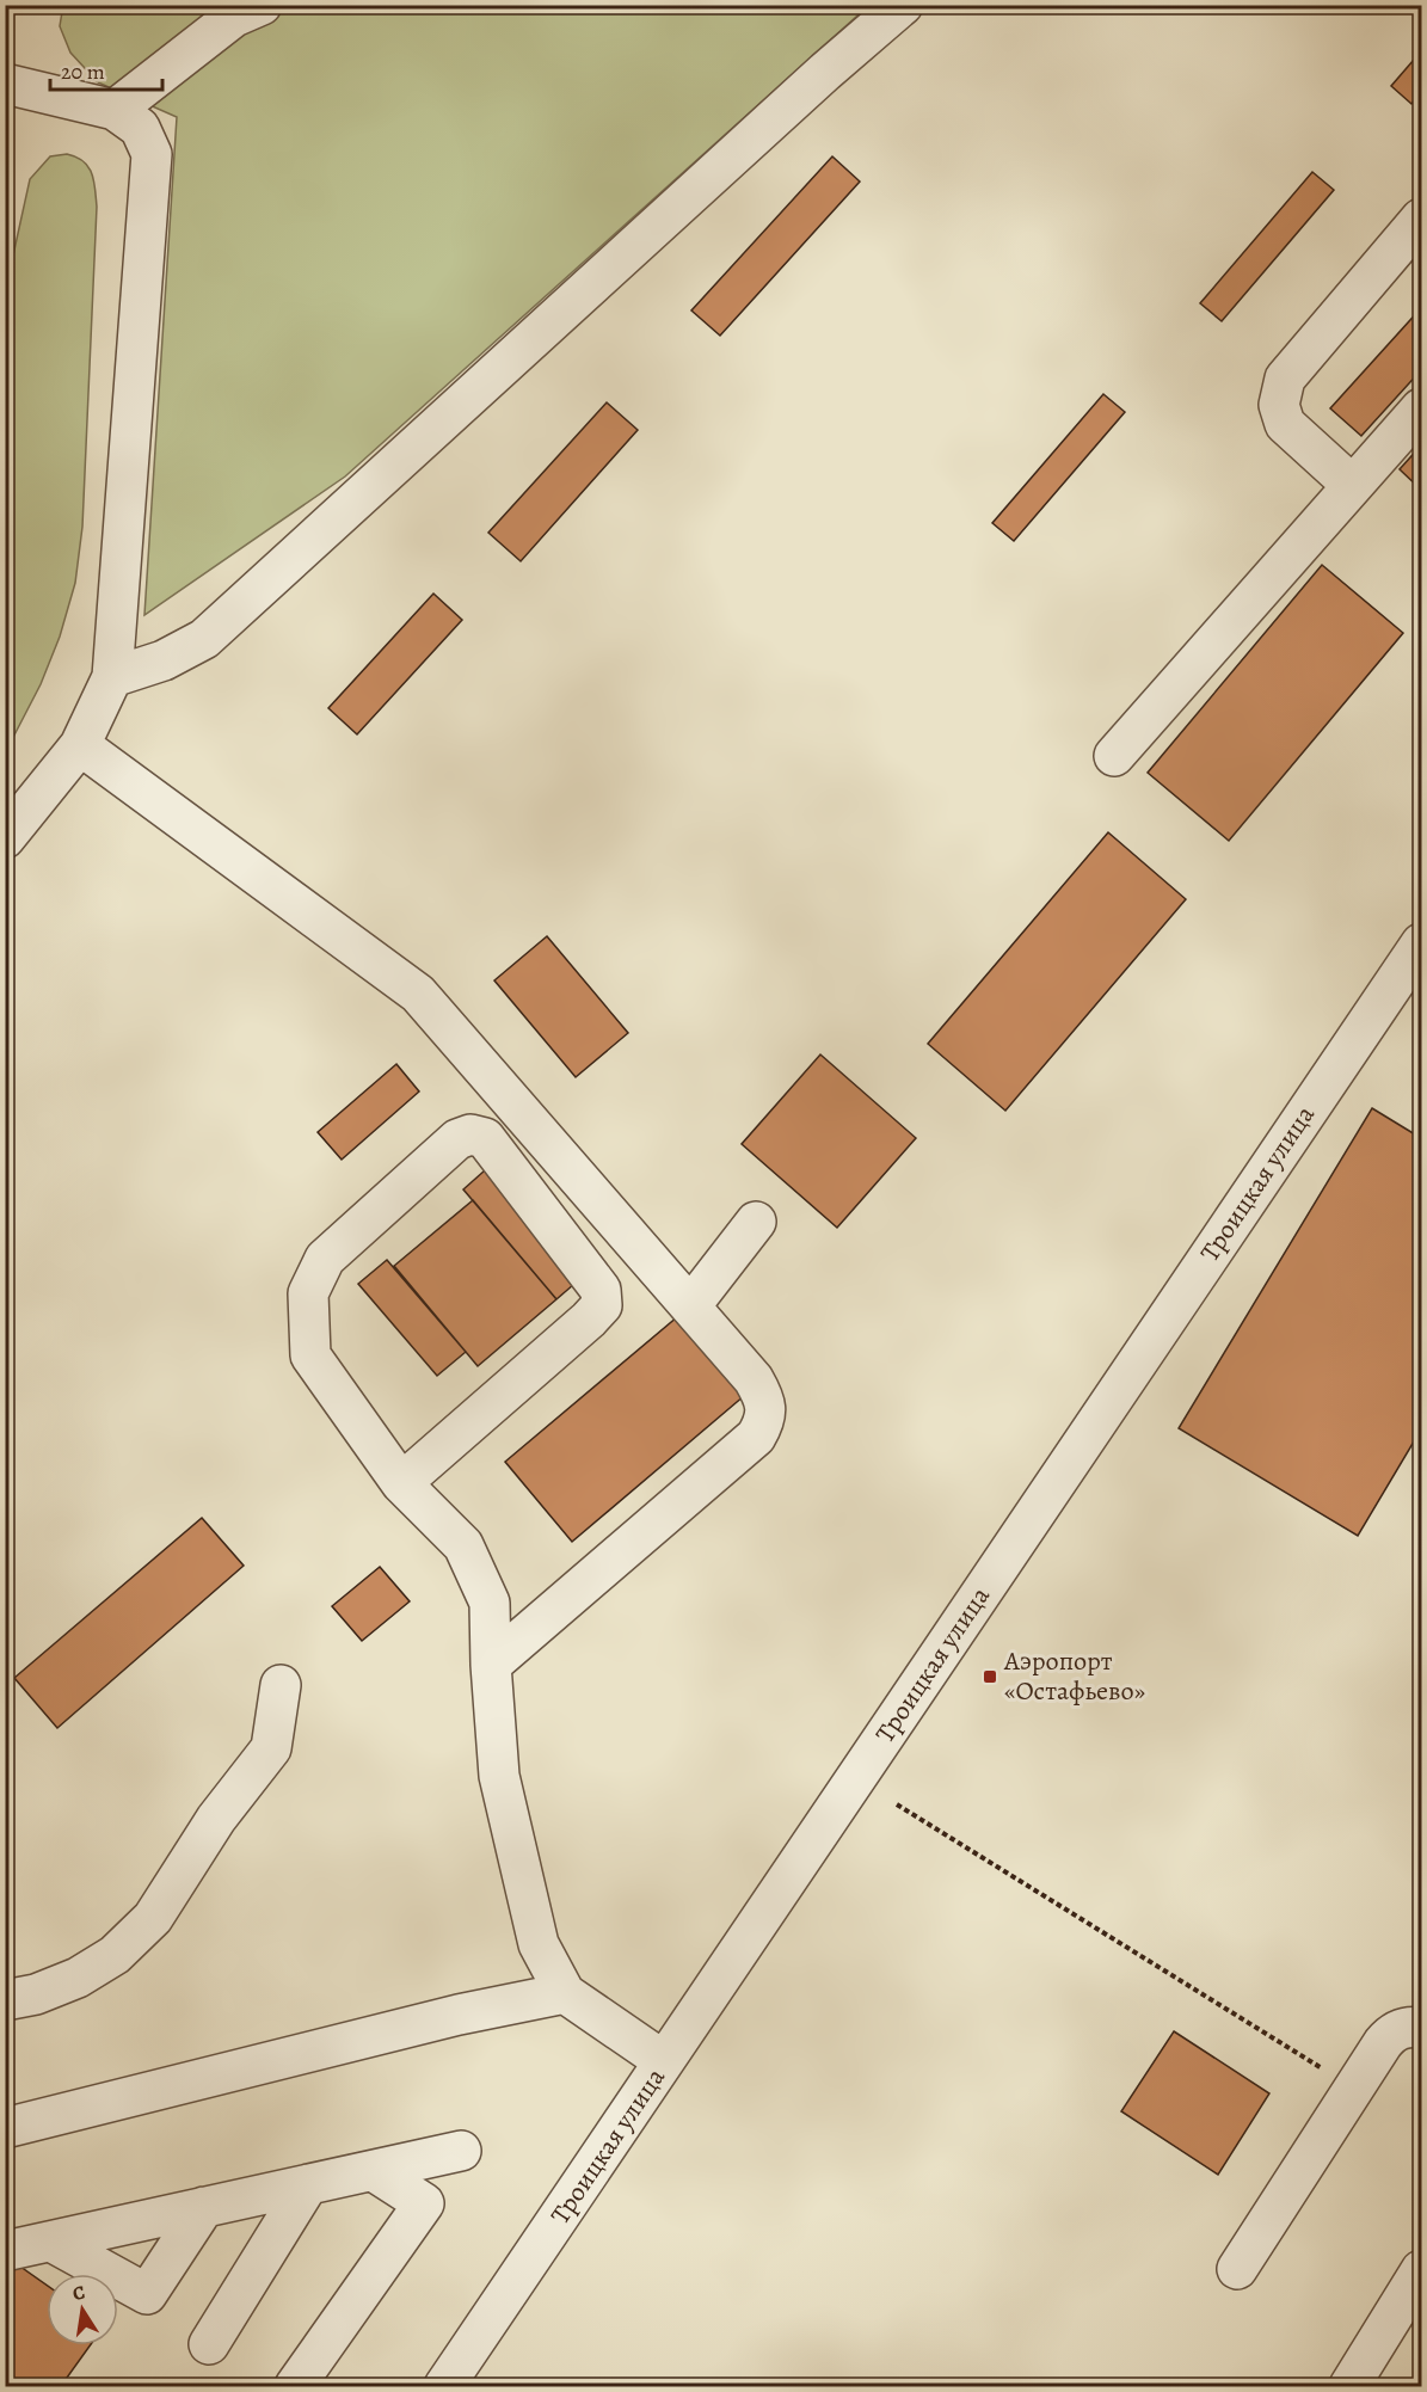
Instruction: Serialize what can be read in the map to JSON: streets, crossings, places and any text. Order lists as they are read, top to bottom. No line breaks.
{"streets":{"street":["Троицкая улица"]},"places":{"transit":["Аэропорт «Остафьево»"]},"scale_bar":"20 m","north":"top"}
